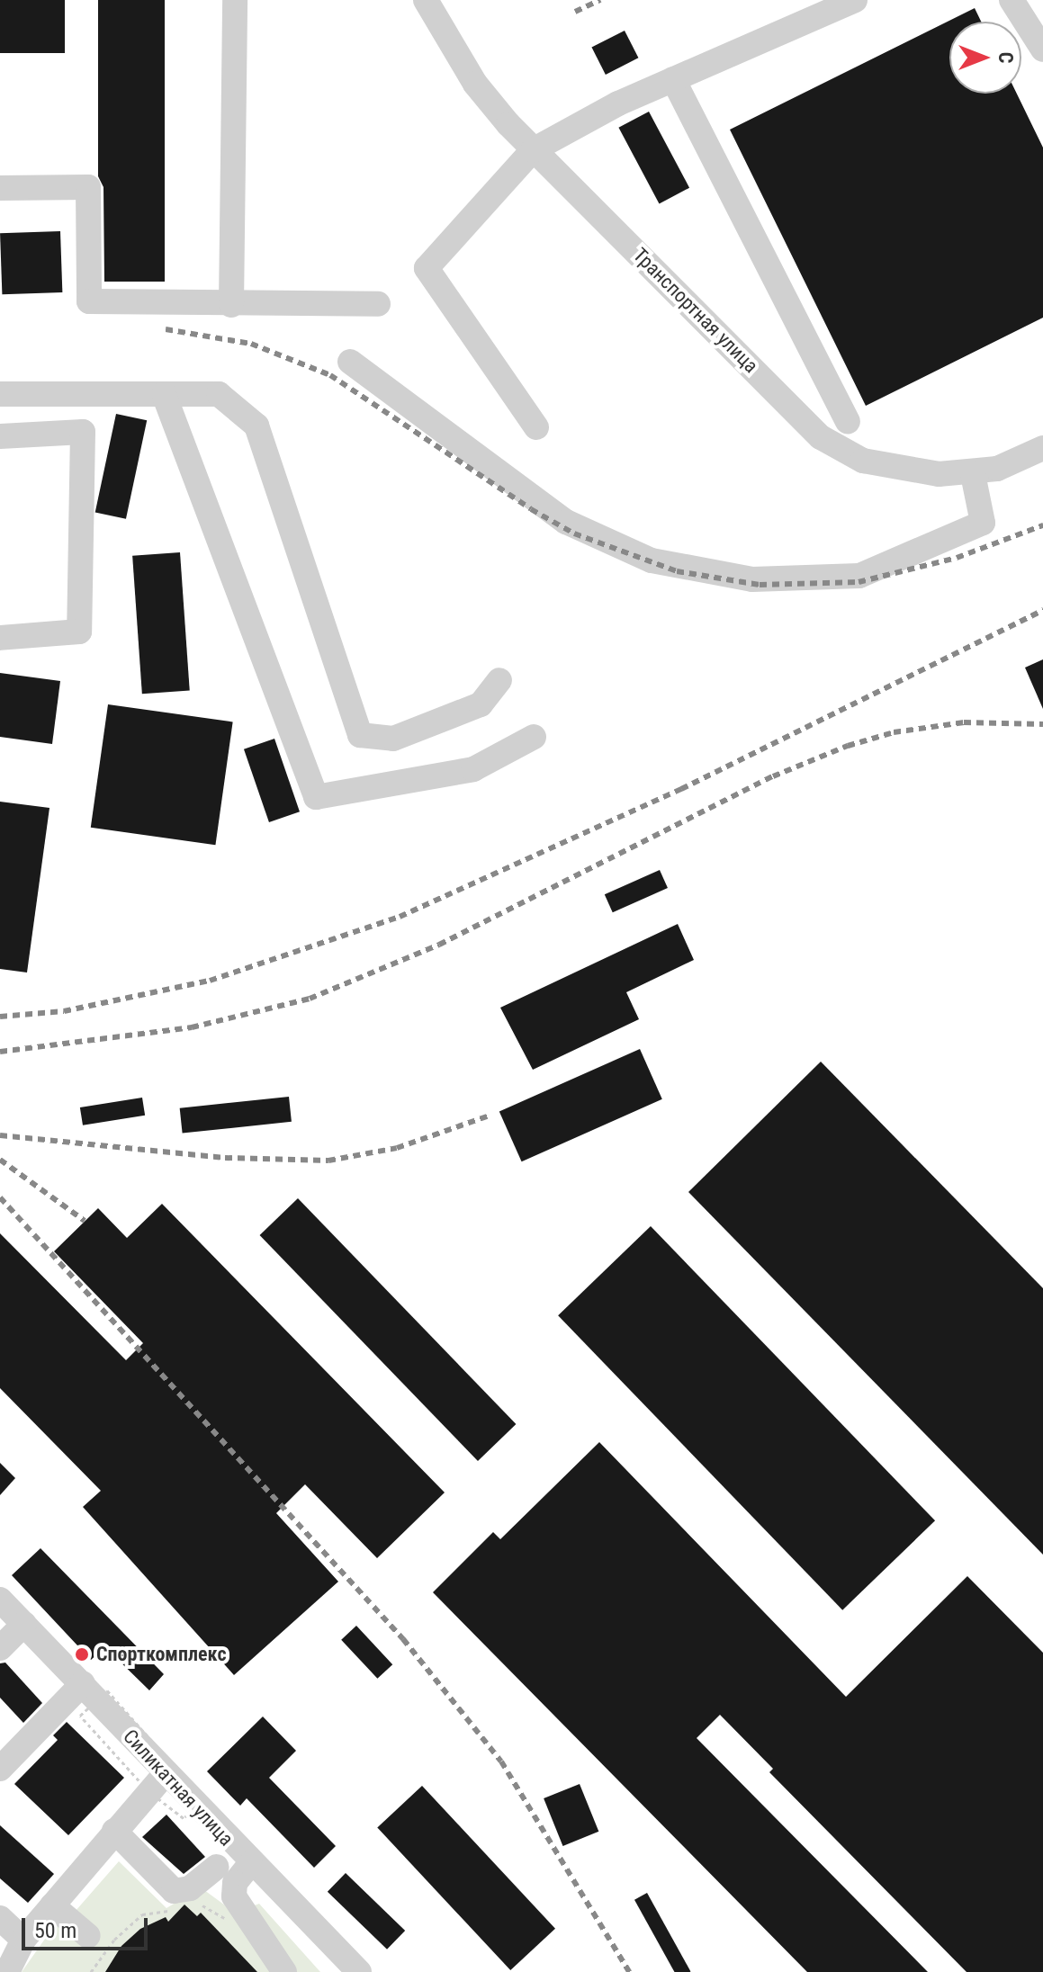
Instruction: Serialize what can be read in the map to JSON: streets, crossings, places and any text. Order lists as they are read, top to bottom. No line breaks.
{"streets":{"street":["Транспортная улица","Силикатная улица"]},"places":["Спорткомплекс"],"scale_bar":"50 m","north":"right"}
